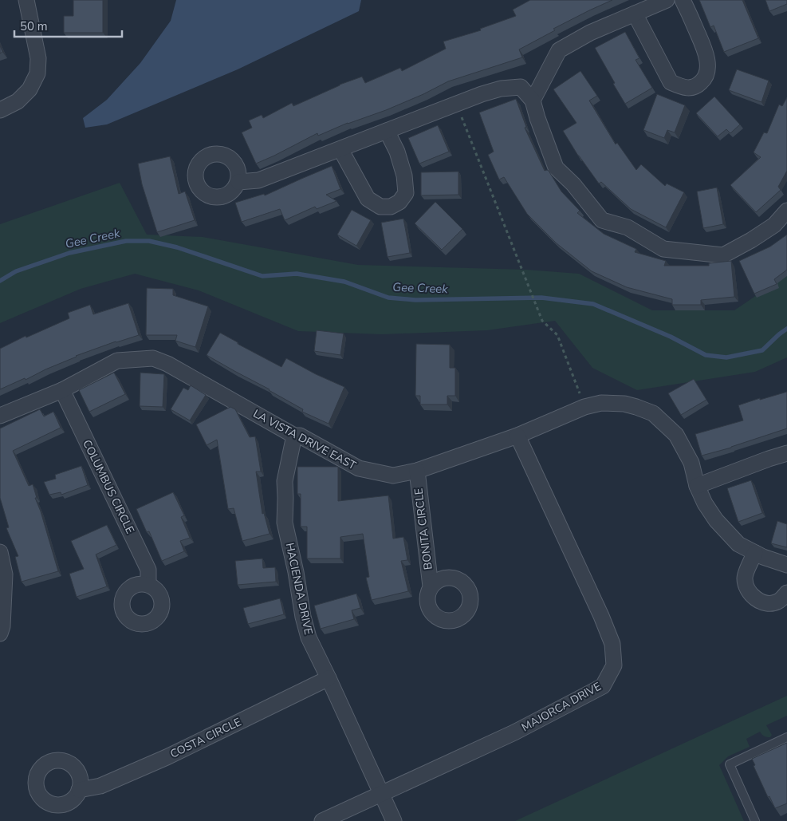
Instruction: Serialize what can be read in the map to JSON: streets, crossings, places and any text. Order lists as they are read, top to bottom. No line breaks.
{"streets":{"street":["LA VISTA DRIVE EAST","COLUMBUS CIRCLE","BONITA CIRCLE","HACIENDA DRIVE","MAJORCA DRIVE","COSTA CIRCLE"]},"crossings":[["LA VISTA DRIVE EAST","COLUMBUS CIRCLE"],["LA VISTA DRIVE EAST","BONITA CIRCLE"],["LA VISTA DRIVE EAST","HACIENDA DRIVE"],["LA VISTA DRIVE EAST","MAJORCA DRIVE"],["HACIENDA DRIVE","MAJORCA DRIVE"],["HACIENDA DRIVE","COSTA CIRCLE"]],"water":["Gee Creek"],"scale_bar":"50 m"}
